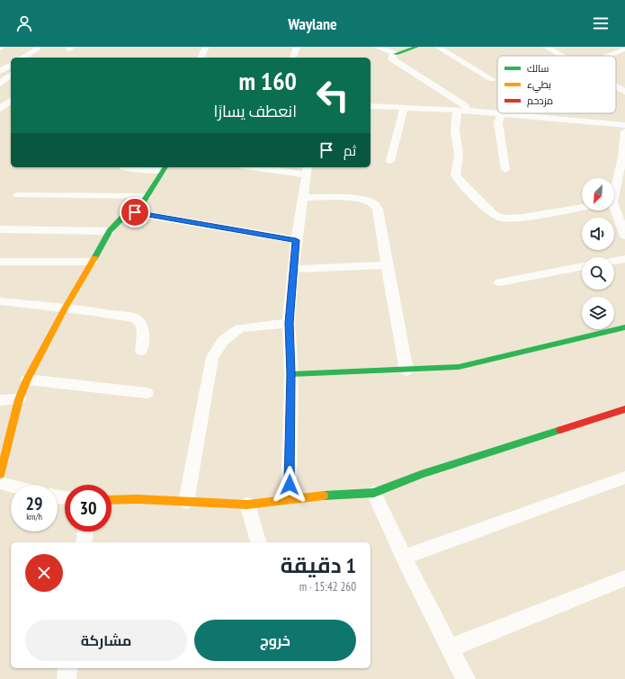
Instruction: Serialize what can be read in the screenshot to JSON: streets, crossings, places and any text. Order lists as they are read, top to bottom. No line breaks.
{"legend":["سالك","بطيء","مزدحم"],"north":"bottom left","page":{"header":"Waylane","turn":["160 m","انعطف يسارًا"],"then":"ثم","speed":"29 km/h","limit":"30","heading":["1 دقيقة","260 m · 15:42"],"buttons":["خروج","مشاركة"]}}
